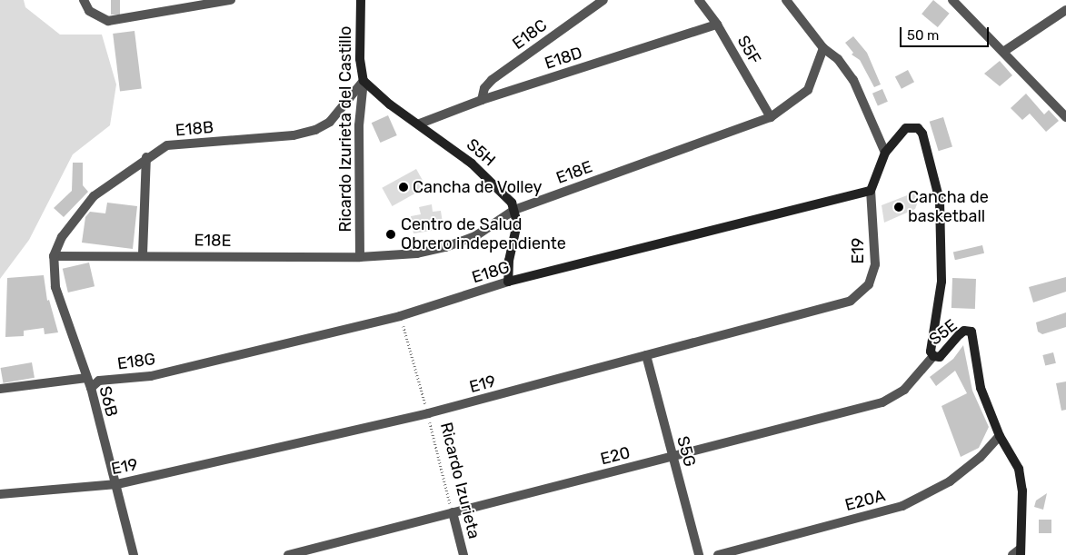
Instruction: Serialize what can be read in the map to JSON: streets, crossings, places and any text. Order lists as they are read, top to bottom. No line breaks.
{"streets":{"street":["E18C","S5F","E18D","E18B","Ricardo Izurieta del Castillo","S5H","E18E","E19","E18G","S5E","S6B","S5G","E20","Ricardo Izurieta","E20A"]},"crossings":[["E18C","E18D"],["S5F","E18D"],["S5F","E18E"],["E18D","S5H"],["E18B","Ricardo Izurieta del Castillo"],["E18B","S5H"],["E18B","E18E"],["E18B","S6B"],["Ricardo Izurieta del Castillo","S5H"],["Ricardo Izurieta del Castillo","E18E"],["S5H","E18E"],["E18E","S6B"],["E19","E18G"],["E19","S6B"],["E19","S5G"],["E19","Ricardo Izurieta"],["E18G","S6B"],["E18G","Ricardo Izurieta"],["S5E","E20"],["S5E","E20A"],["S5G","E20"],["E20","Ricardo Izurieta"]],"places":["Cancha de Volley","Cancha de basketball","Centro de Salud Obrero independiente"],"scale_bar":"50 m"}
